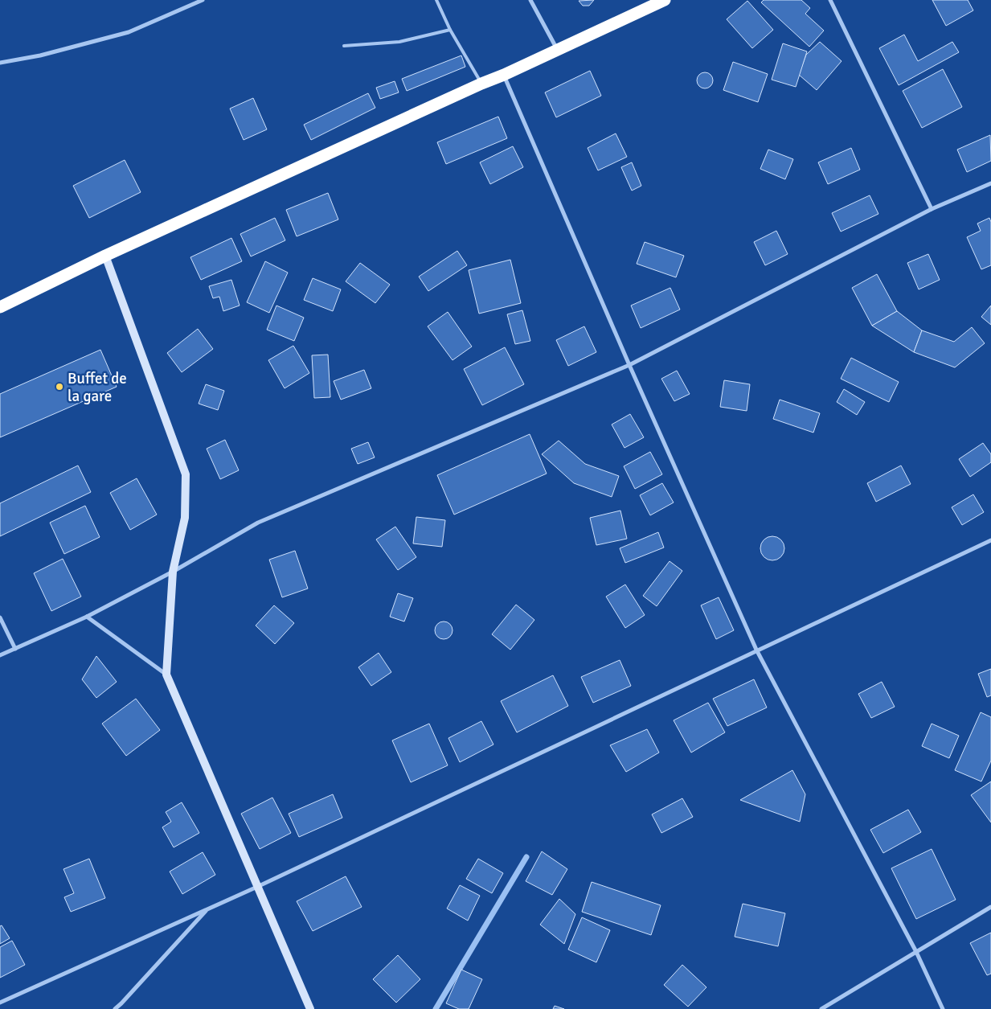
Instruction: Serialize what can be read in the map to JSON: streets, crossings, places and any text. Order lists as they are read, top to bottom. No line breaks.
{"places":["Buffet de la gare"]}
